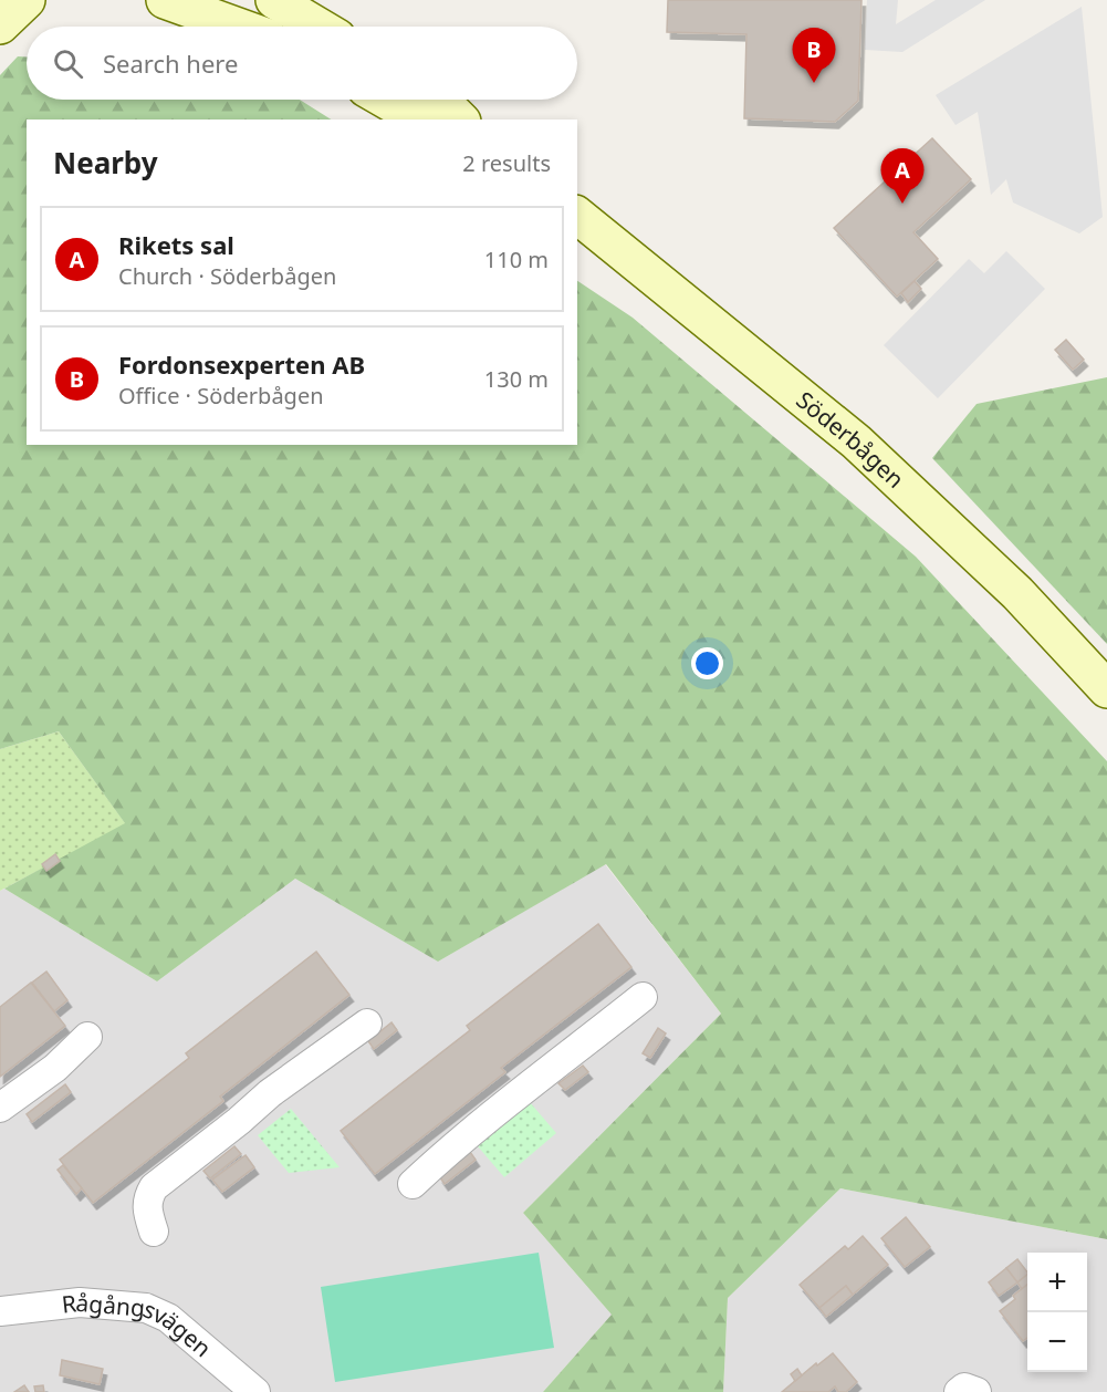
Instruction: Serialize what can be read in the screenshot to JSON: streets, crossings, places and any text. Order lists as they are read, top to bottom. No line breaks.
{"streets":{"street":["Söderbågen","Rågångsvägen"]},"page":{"search":"Search here","pins":["B","A"],"heading":["Nearby","2 results"],"list":[{"mark":"A","name":"Rikets sal","note":"Church · Söderbågen","value":"110 m"},{"mark":"B","name":"Fordonsexperten AB","note":"Office · Söderbågen","value":"130 m"}],"map_buttons":["+","−"]}}
